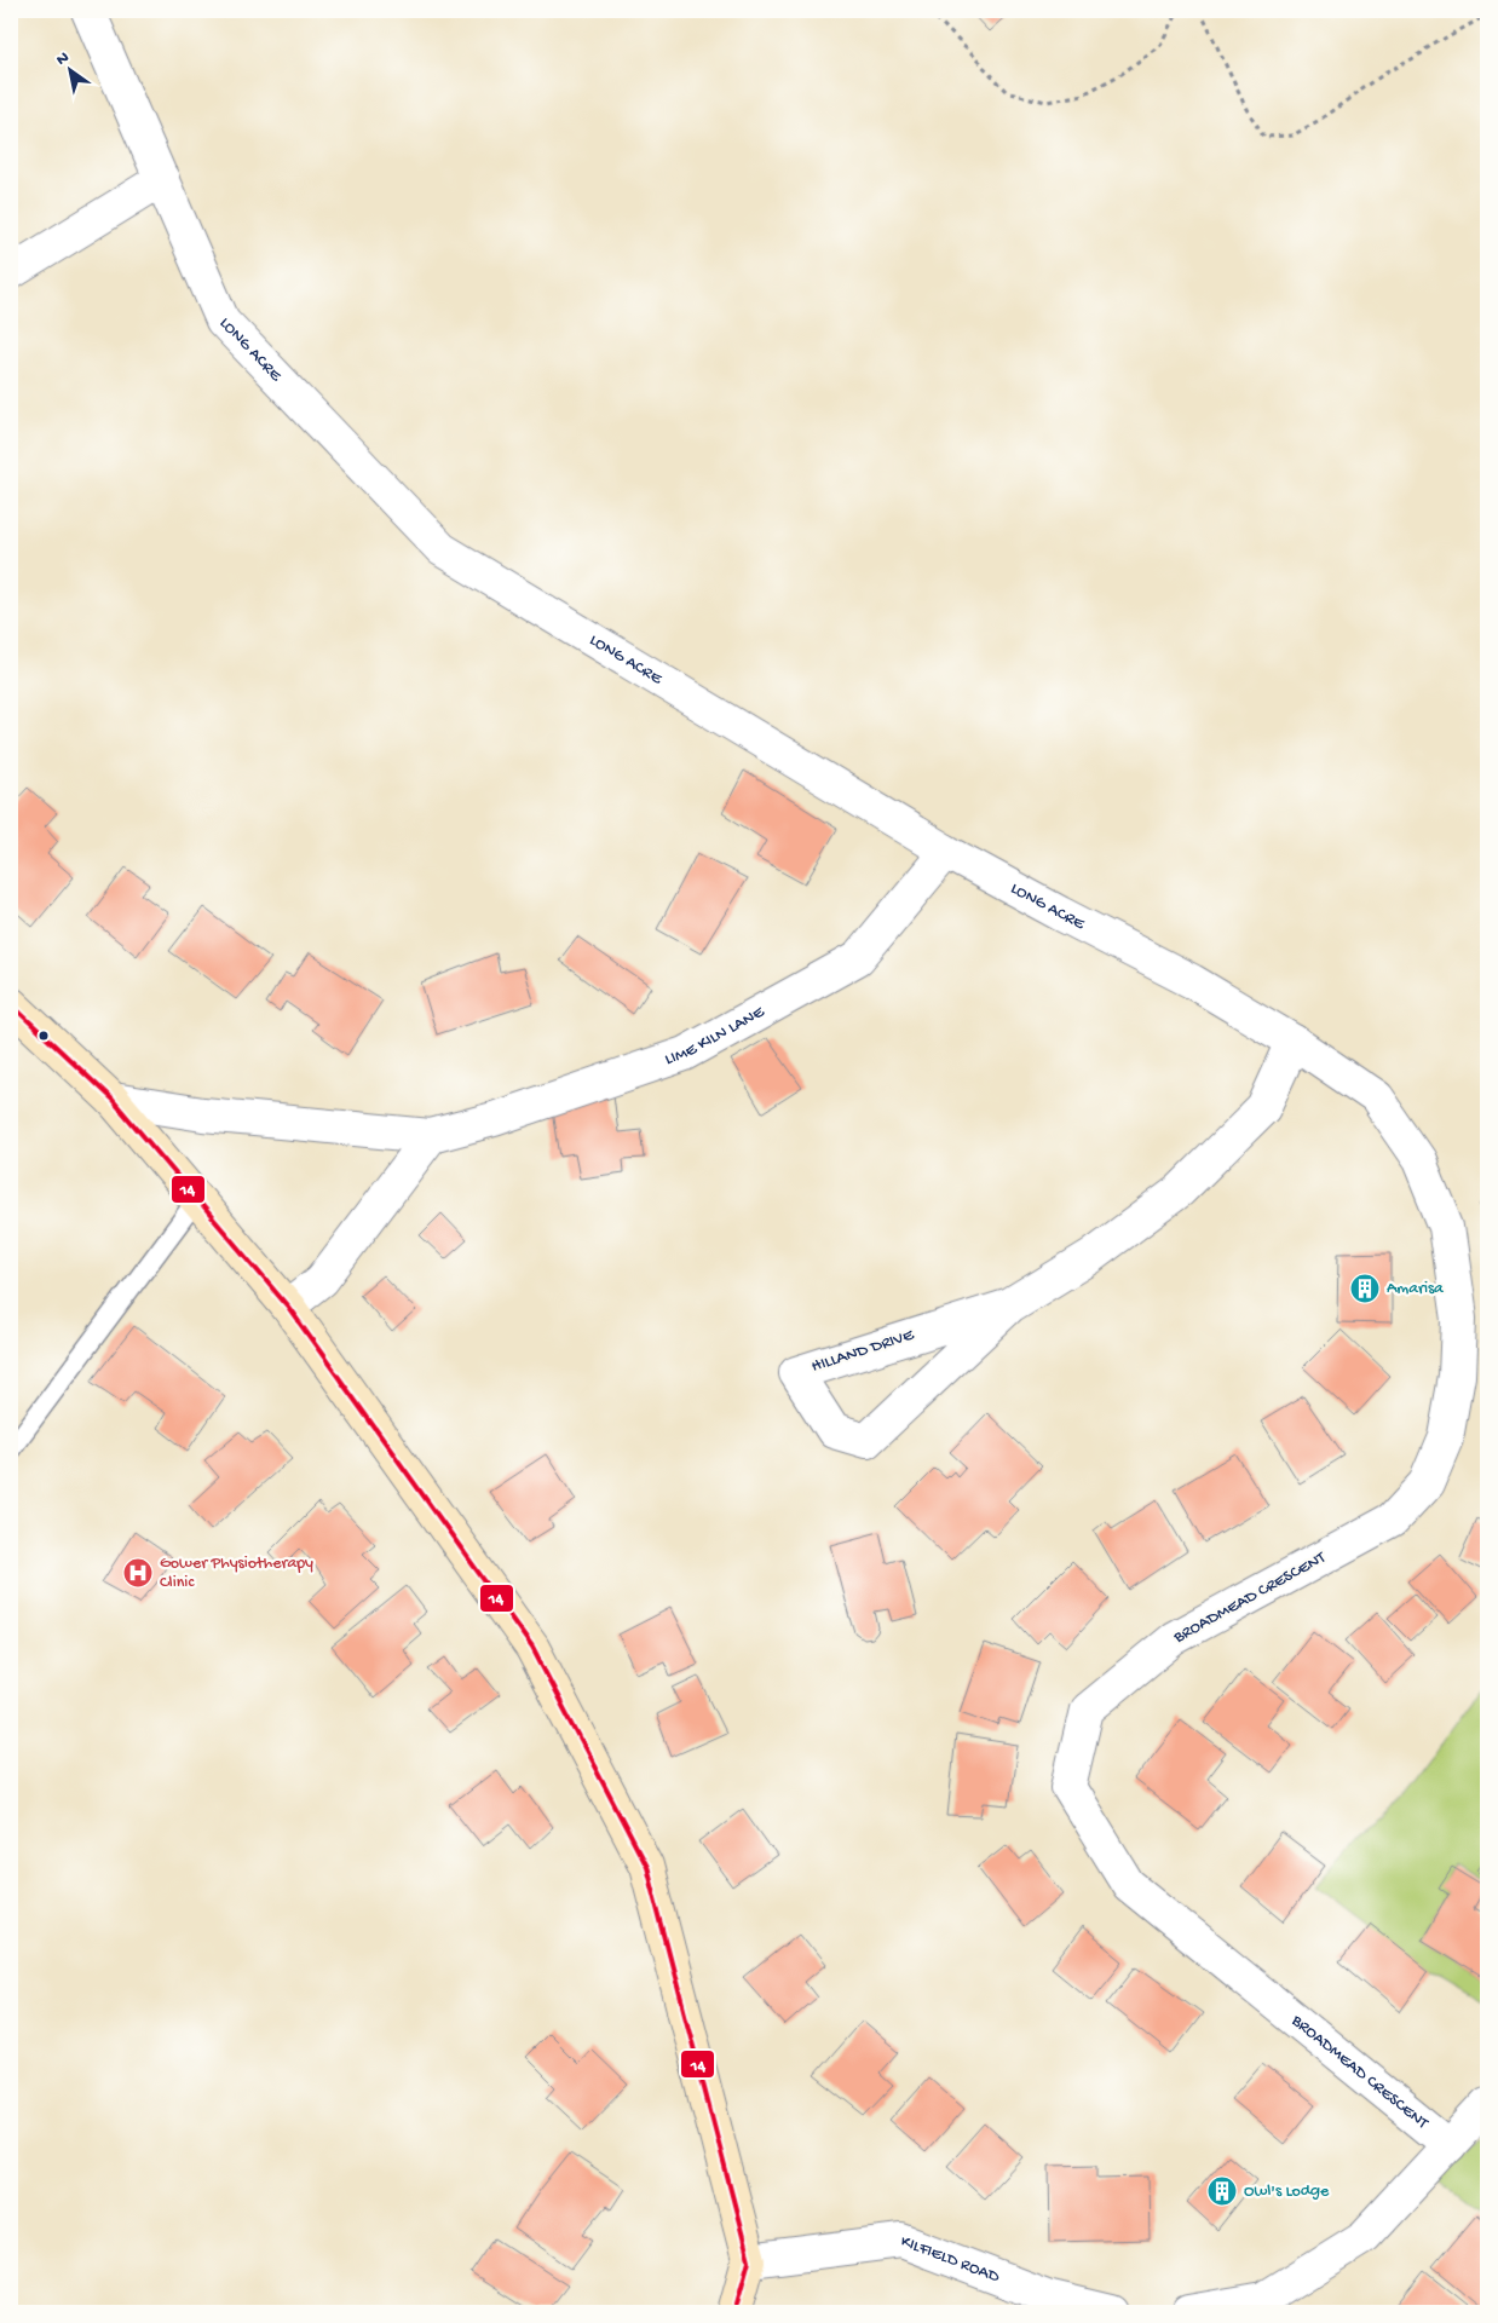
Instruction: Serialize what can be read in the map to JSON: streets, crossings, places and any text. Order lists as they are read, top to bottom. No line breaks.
{"streets":{"street":["LONG ACRE","LIME KILN LANE","HILLAND DRIVE","BROADMEAD CRESCENT","KILFIELD ROAD"]},"crossings":[["LONG ACRE","LIME KILN LANE"],["LONG ACRE","HILLAND DRIVE"],["LONG ACRE","BROADMEAD CRESCENT"]],"places":{"building":["Amarisa","Owl's Lodge"],"hospital":["Gower Physiotherapy Clinic"]},"lines":["transit line 14"],"north":"top left"}
